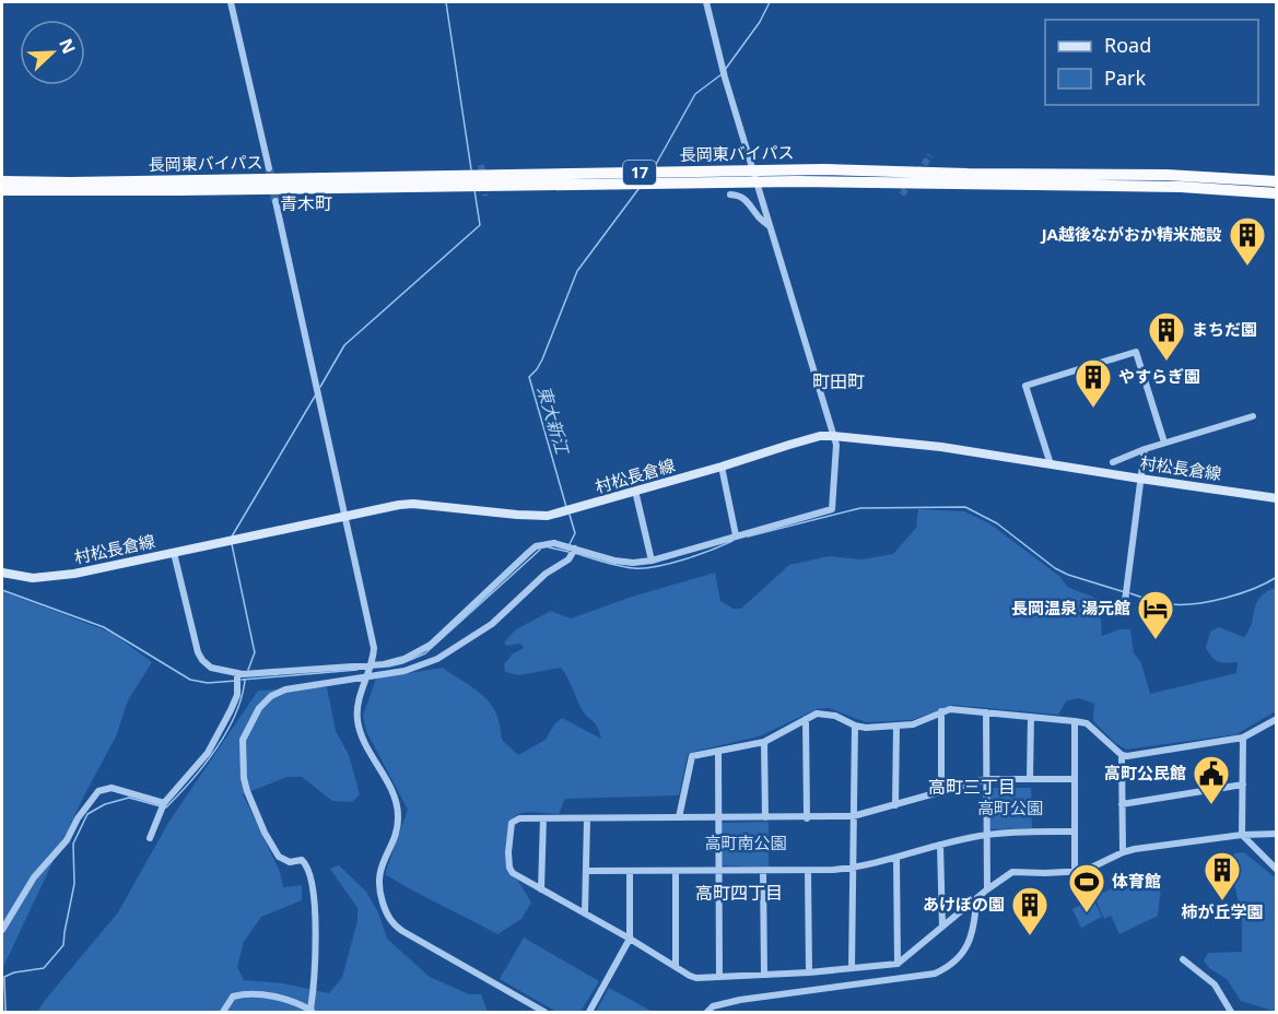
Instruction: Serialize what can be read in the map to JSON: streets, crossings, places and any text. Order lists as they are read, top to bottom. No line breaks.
{"streets":{"highway":["長岡東バイパス","17"],"main road":["村松長倉線"]},"districts":["青木町","町田町","高町三丁目","高町四丁目"],"water":["東大新江"],"parks":["高町公園","高町南公園"],"places":{"building":["JA越後ながおか精米施設","まちだ園","やすらぎ園","柿が丘学園","あけぼの園"],"hotel":["長岡温泉 湯元館"],"public building":["高町公民館"],"sports":["体育館"]},"legend":["Road","Park"],"north":"top right"}
